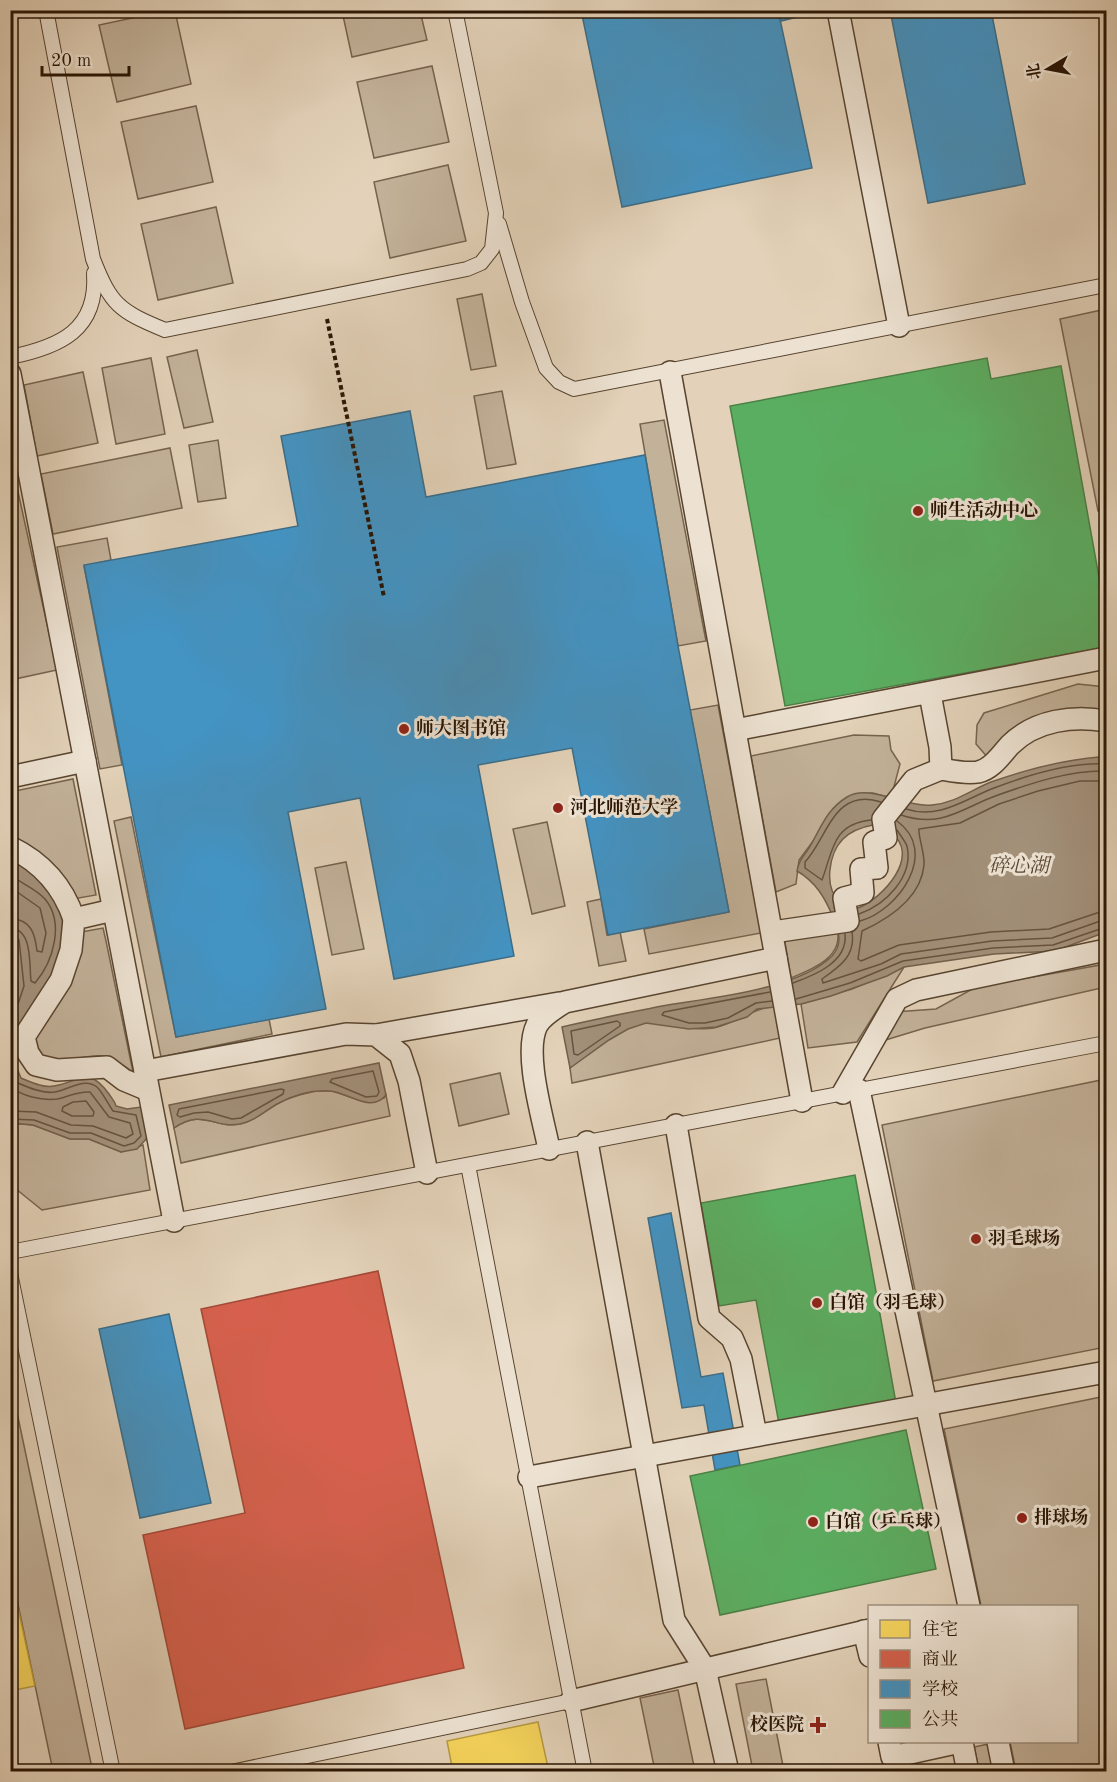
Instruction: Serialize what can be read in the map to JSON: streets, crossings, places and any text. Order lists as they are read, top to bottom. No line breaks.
{"water":["碎心湖"],"places":{"other":["师生活动中心","师大图书馆","河北师范大学","羽毛球场","白馆（羽毛球）","排球场","白馆（乒乓球）"],"health":["校医院"]},"legend":["住宅","商业","学校","公共"],"scale_bar":"20 m","north":"left"}
